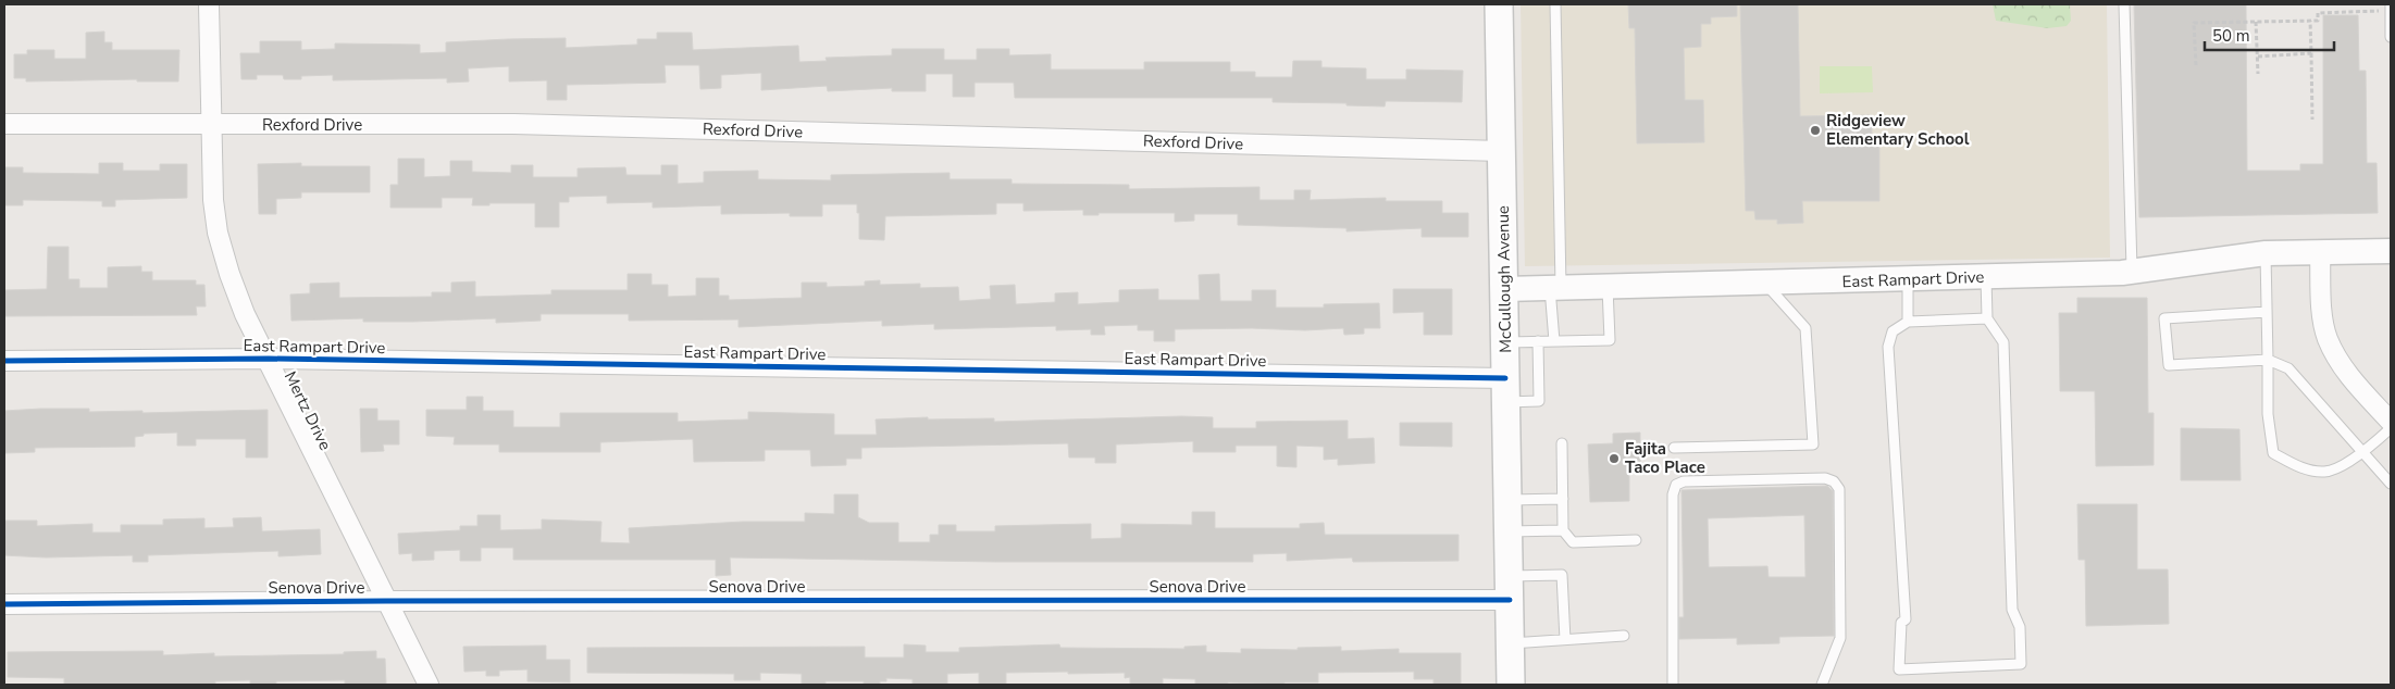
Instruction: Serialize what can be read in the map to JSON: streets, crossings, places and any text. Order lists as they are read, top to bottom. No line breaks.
{"streets":{"main road":["McCullough Avenue"],"street":["Rexford Drive","East Rampart Drive","Mertz Drive","Senova Drive"]},"crossings":[["Rexford Drive","McCullough Avenue"],["Rexford Drive","Mertz Drive"],["McCullough Avenue","East Rampart Drive"],["McCullough Avenue","Senova Drive"],["East Rampart Drive","Mertz Drive"],["Mertz Drive","Senova Drive"]],"places":["Ridgeview Elementary School","Fajita Taco Place"],"scale_bar":"50 m"}
